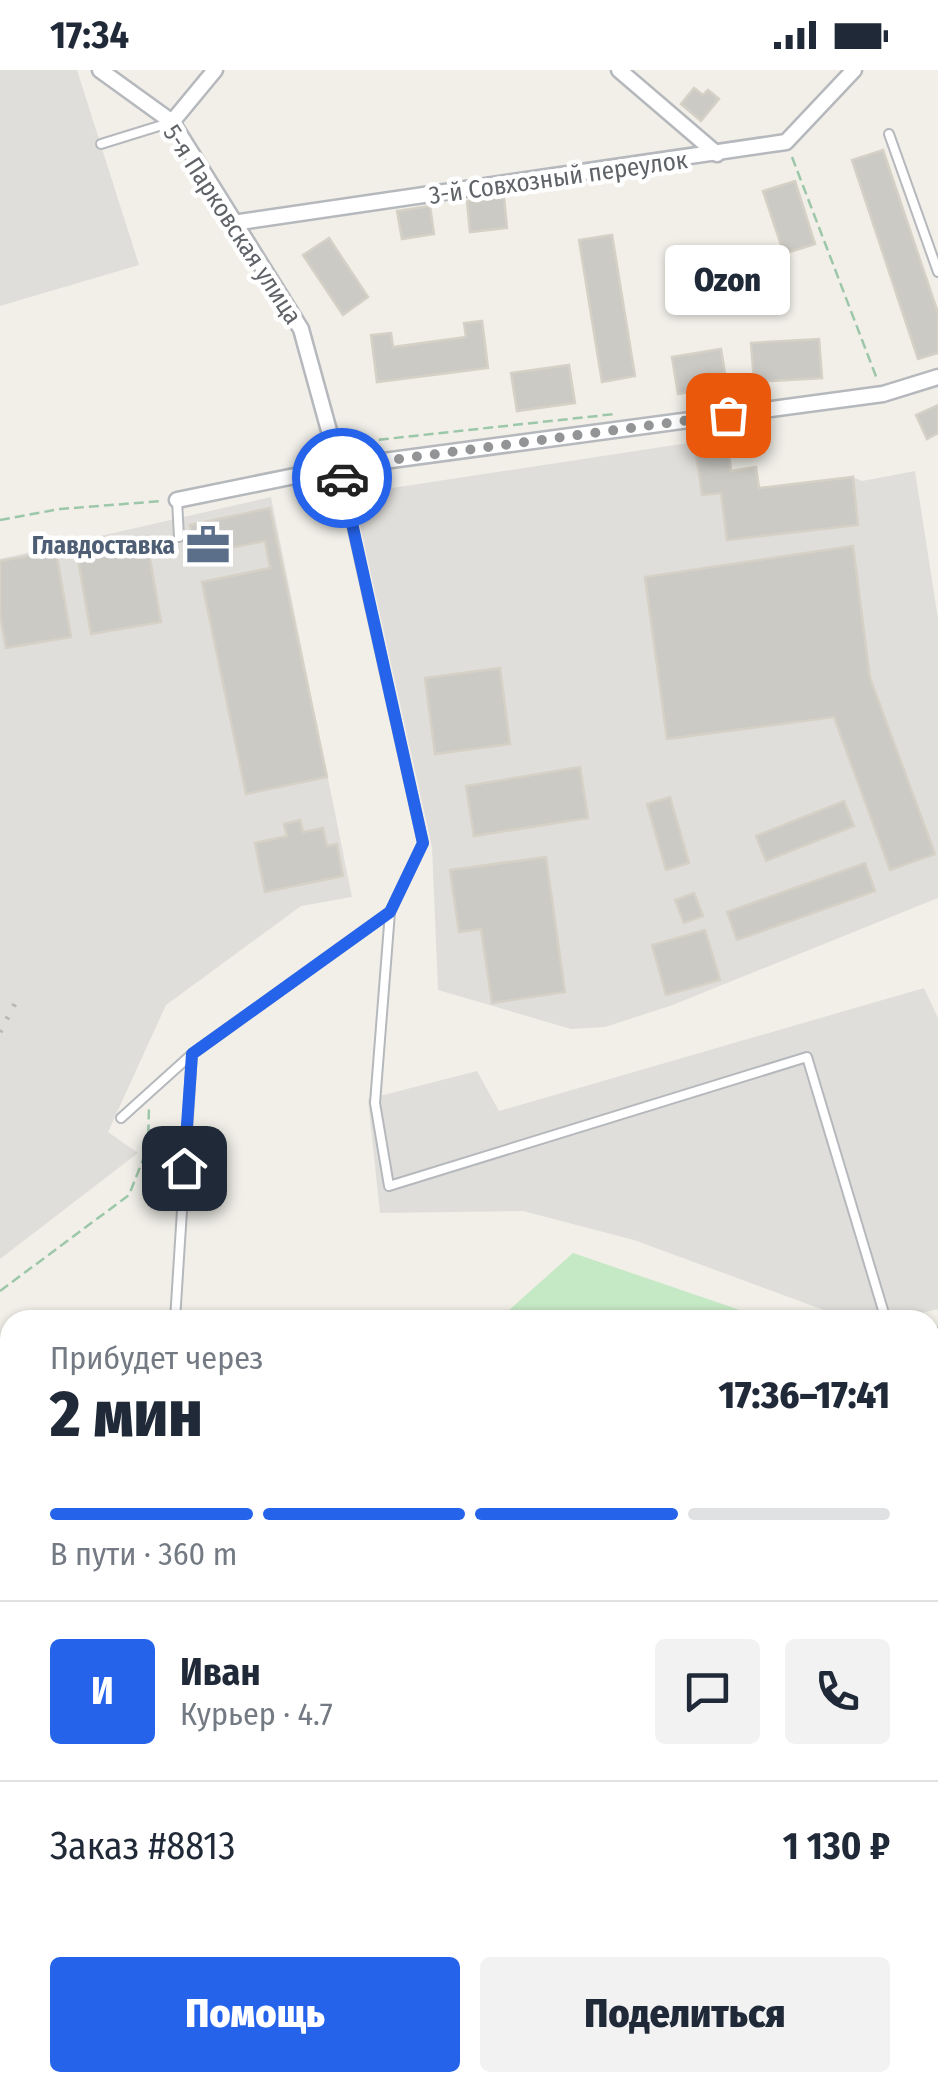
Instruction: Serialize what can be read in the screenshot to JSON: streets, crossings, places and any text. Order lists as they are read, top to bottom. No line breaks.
{"streets":{"street":["3-й Совхозный переулок","5-я Парковская улица"]},"crossings":[["3-й Совхозный переулок","5-я Парковская улица"]],"places":{"other":["Ozon"],"office":["Главдоставка"]},"page":{"status":"17:34","bubble":"Ozon","heading":["2 мин","Прибудет через","17:36–17:41"],"panel":["Иван","Курьер · 4.7","Заказ #8813","1 130 ₽"],"bar":"В пути · 360 m","round":"И","buttons":["Помощь","Поделиться"]}}
